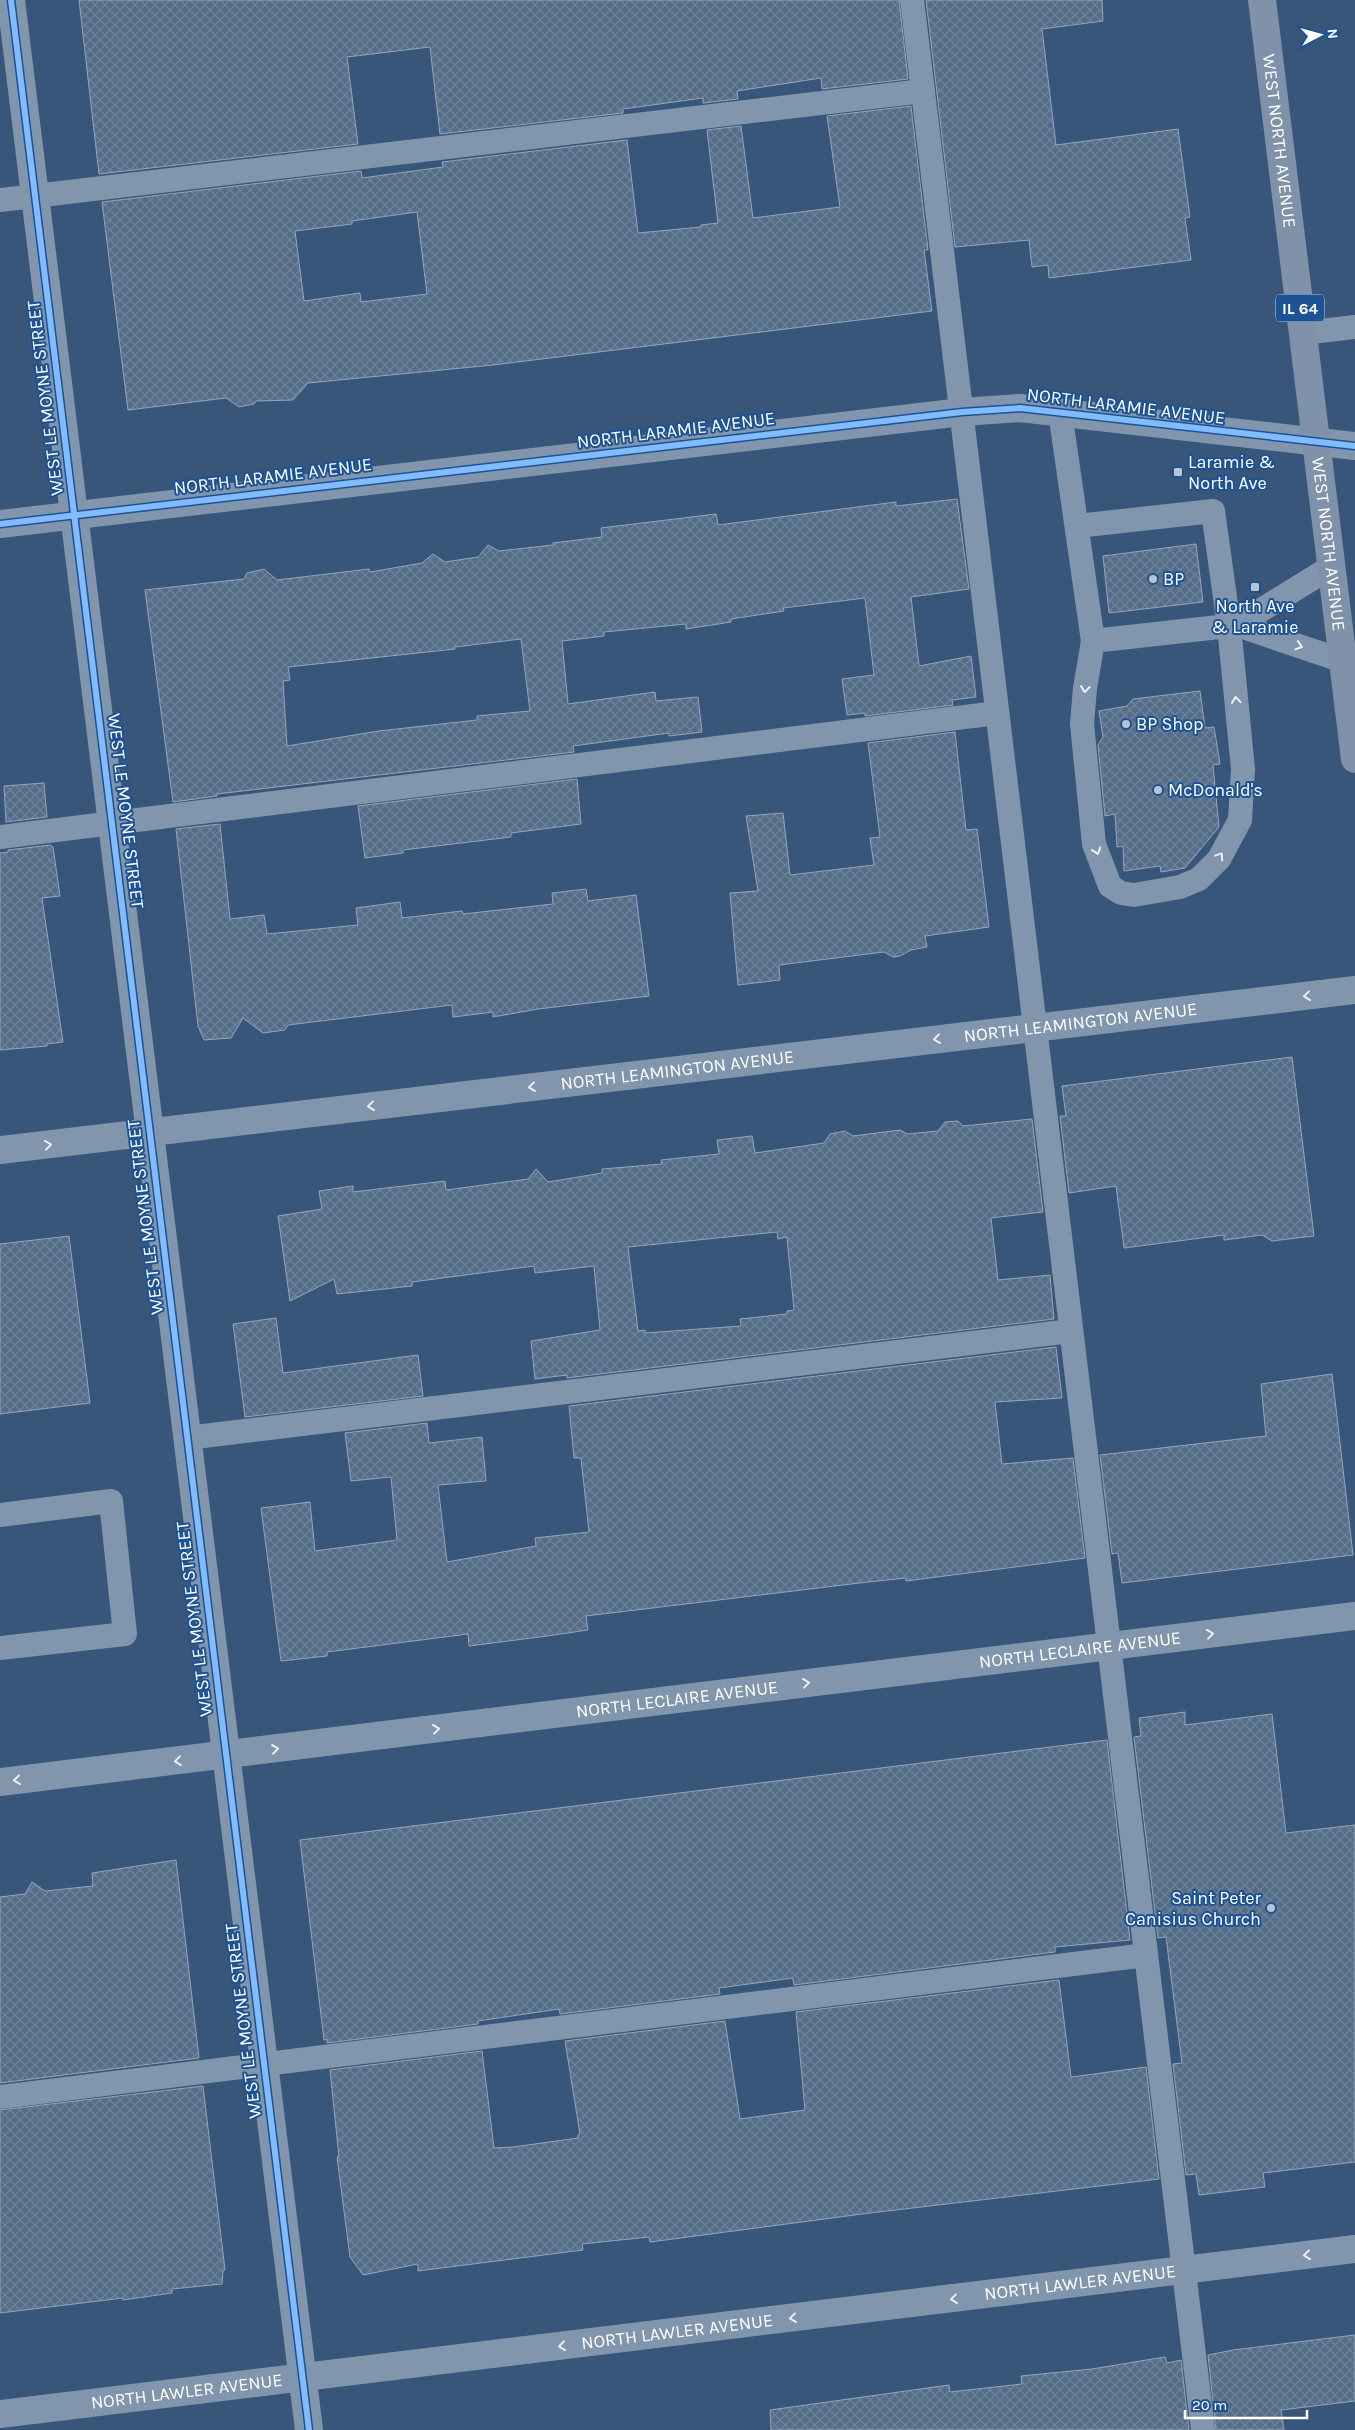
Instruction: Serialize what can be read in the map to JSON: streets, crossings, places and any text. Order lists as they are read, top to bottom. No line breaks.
{"streets":{"main road":["WEST NORTH AVENUE","IL 64"],"street":["WEST LE MOYNE STREET","NORTH LARAMIE AVENUE","NORTH LEAMINGTON AVENUE","NORTH LECLAIRE AVENUE","NORTH LAWLER AVENUE"]},"crossings":[["WEST NORTH AVENUE","NORTH LARAMIE AVENUE"],["WEST LE MOYNE STREET","NORTH LARAMIE AVENUE"],["WEST LE MOYNE STREET","NORTH LEAMINGTON AVENUE"],["WEST LE MOYNE STREET","NORTH LECLAIRE AVENUE"],["WEST LE MOYNE STREET","NORTH LAWLER AVENUE"]],"one_way":["NORTH LAWLER AVENUE"],"places":{"transit":["Laramie & North Ave","North Ave & Laramie"],"other":["BP","BP Shop","McDonald's","Saint Peter Canisius Church"]},"scale_bar":"20 m","north":"right"}
